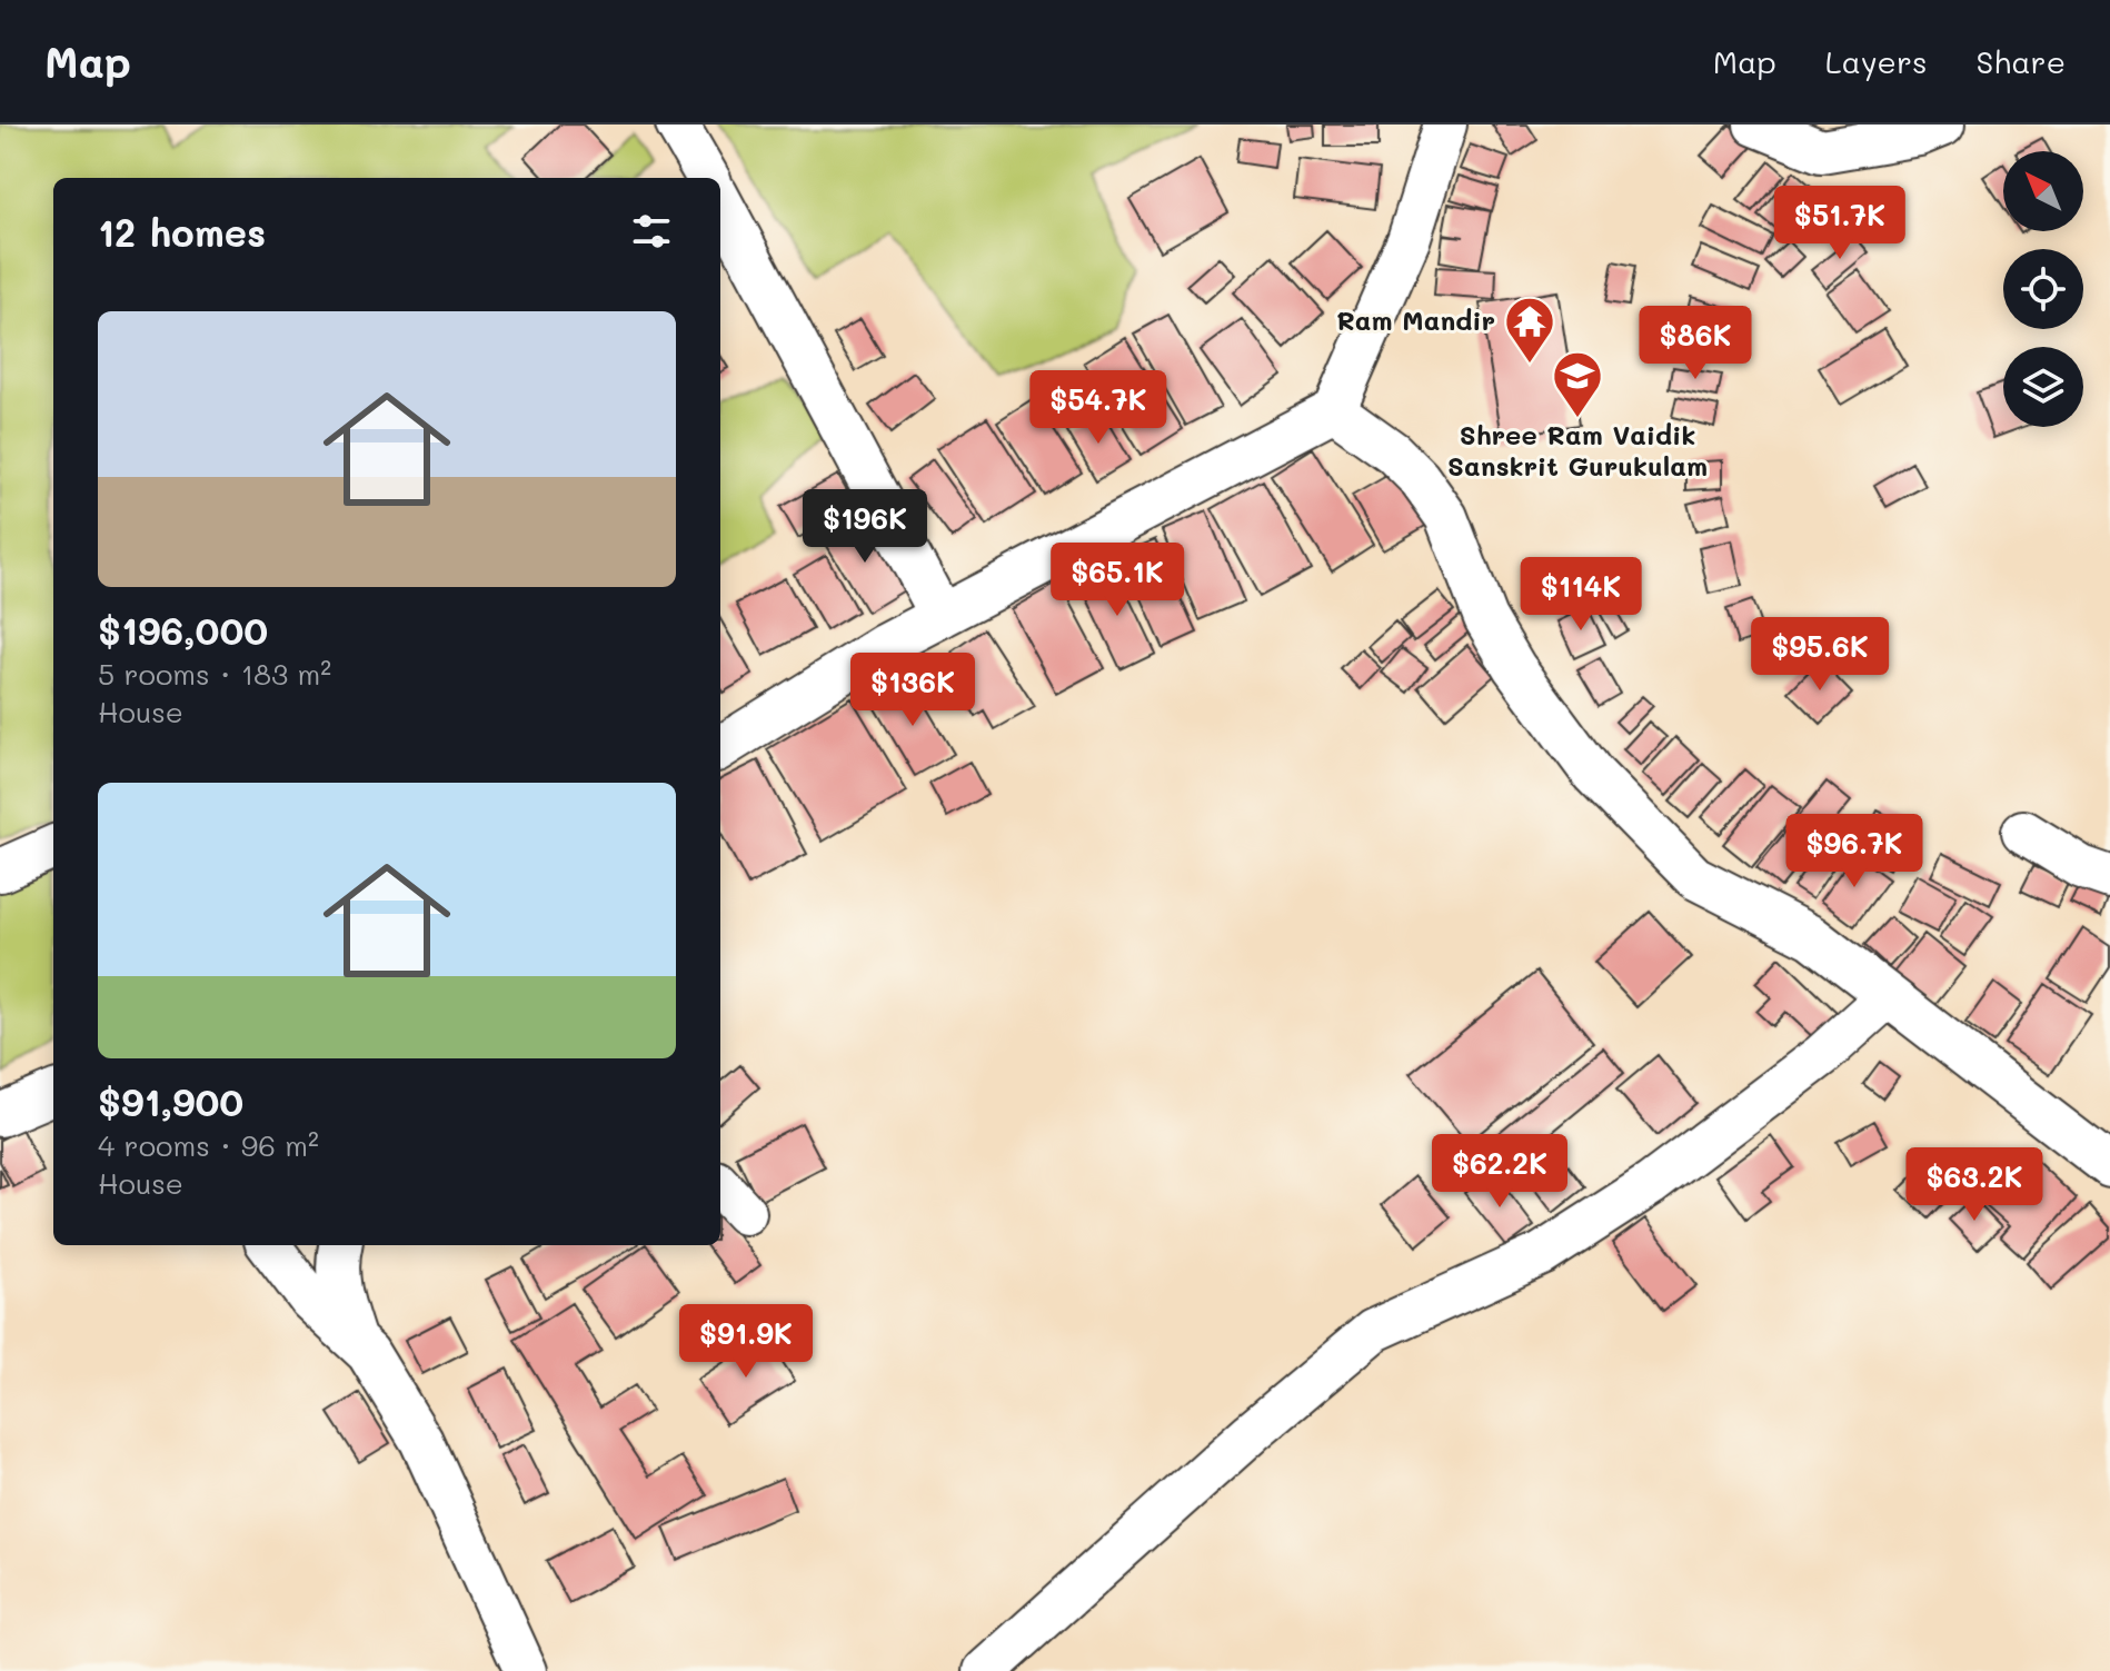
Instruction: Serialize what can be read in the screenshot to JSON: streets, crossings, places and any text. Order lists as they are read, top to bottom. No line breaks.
{"places":{"temple":["Ram Mandir"],"school or university":["Shree Ram Vaidik Sanskrit Gurukulam"]},"north":"top left","page":{"header":"Map","nav":["Map","Layers","Share"],"heading":"12 homes","price":["$51.7K","$86K","$54.7K","$196K","$65.1K","$114K","$95.6K","$136K","$96.7K","$62.2K","$63.2K","$91.9K"],"list":[{"name":"$196,000","note":"5 rooms · 183 m² · House"},{"name":"$91,900","note":"4 rooms · 96 m² · House"}]}}
